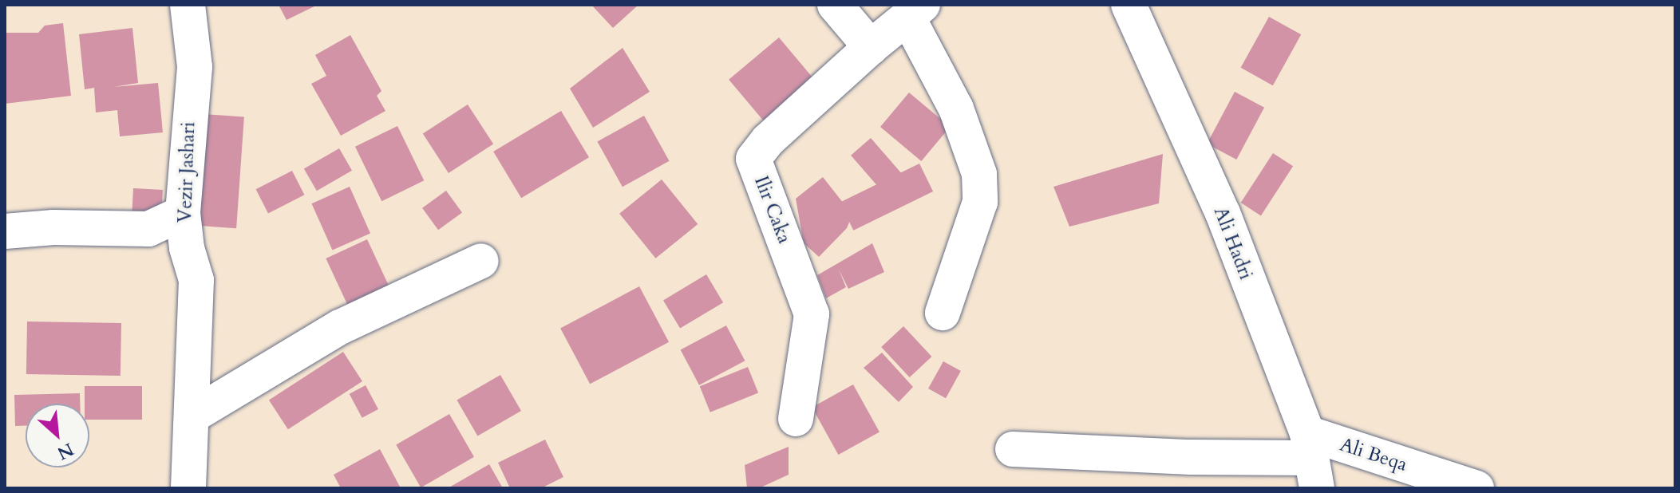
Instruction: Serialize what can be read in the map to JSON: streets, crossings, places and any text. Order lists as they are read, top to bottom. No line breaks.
{"streets":{"street":["Vezir Jashari","Ilir Caka","Ali Hadri","Ali Beqa"]},"crossings":[["Ali Hadri","Ali Beqa"]],"north":"bottom right"}
